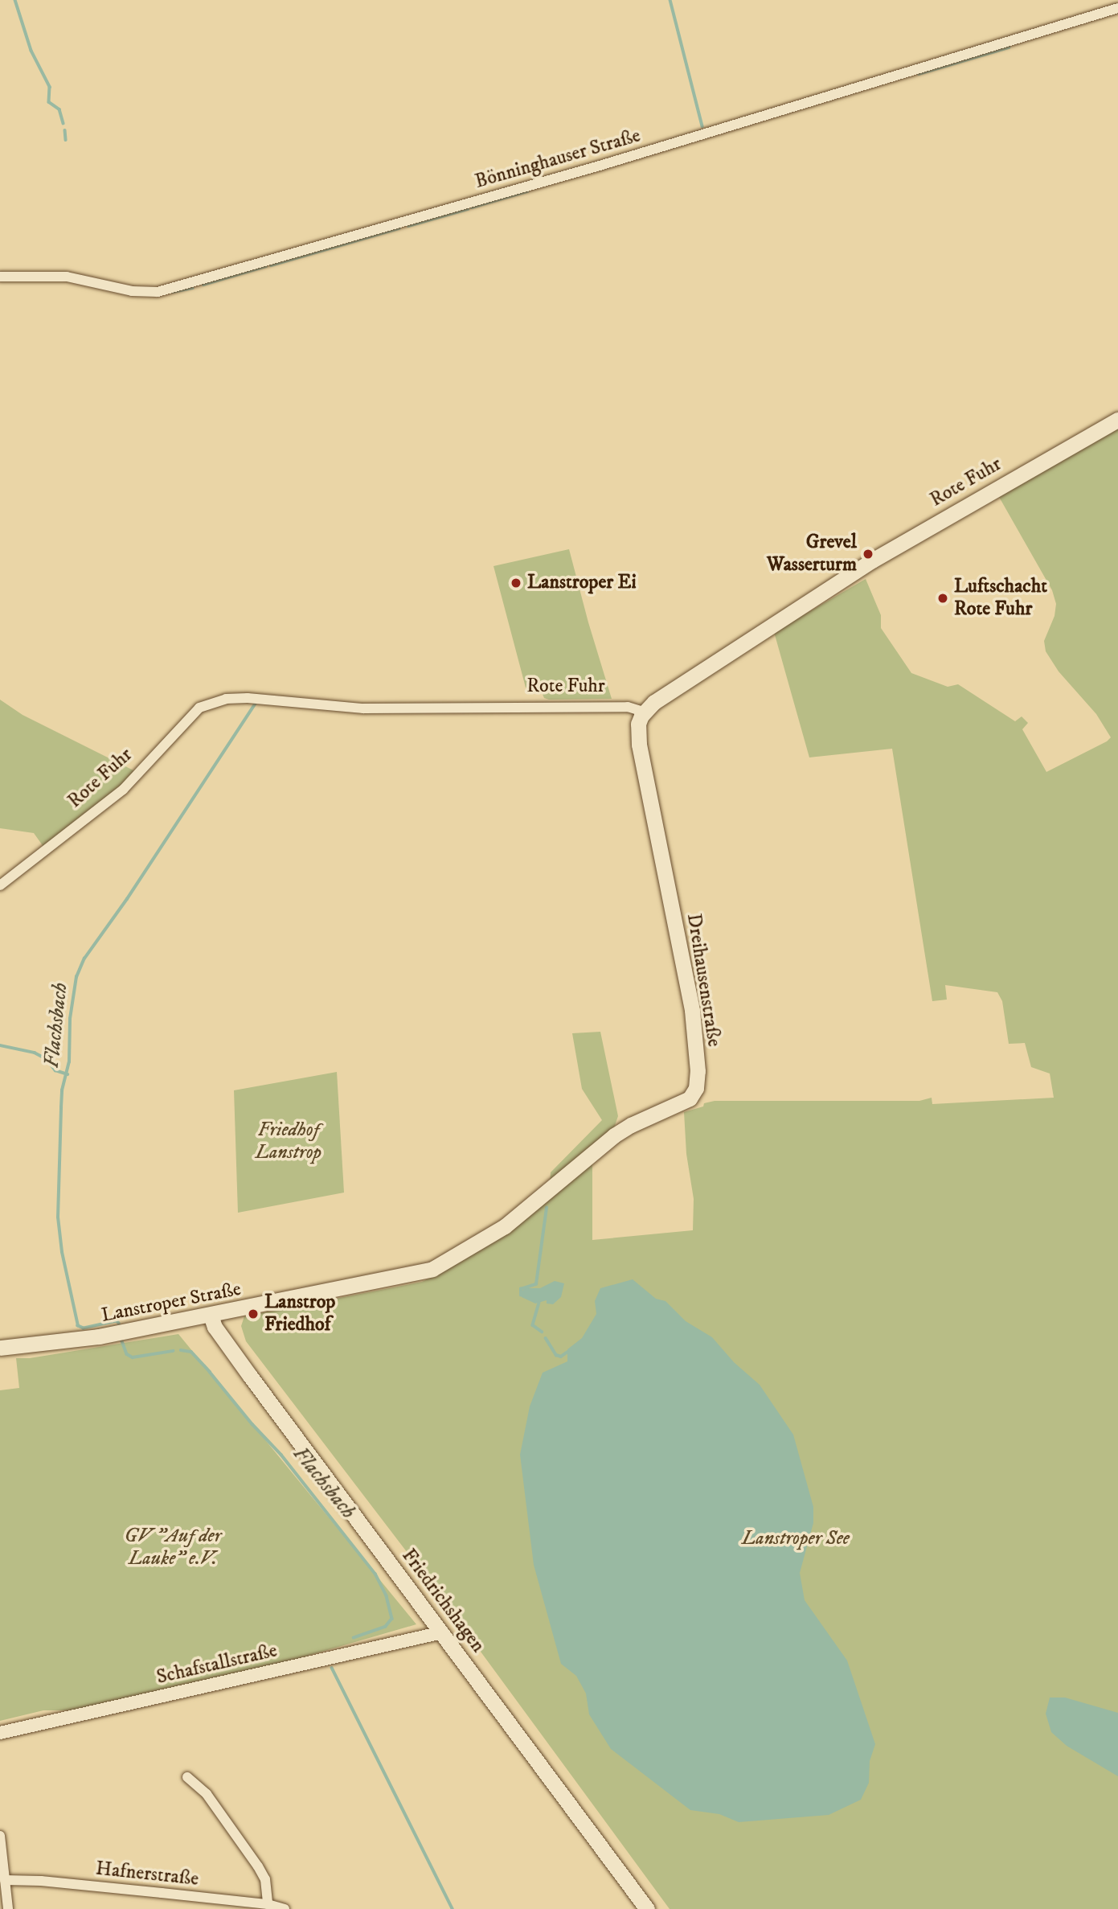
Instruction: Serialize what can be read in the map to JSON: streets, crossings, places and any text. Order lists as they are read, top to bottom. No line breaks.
{"streets":{"main road":["Rote Fuhr","Dreihausenstraße","Lanstroper Straße","Friedrichshagen"],"street":["Bönninghauser Straße","Schafstallstraße","Hafnerstraße"]},"crossings":[["Rote Fuhr","Dreihausenstraße"],["Dreihausenstraße","Lanstroper Straße"],["Lanstroper Straße","Friedrichshagen"],["Friedrichshagen","Schafstallstraße"]],"water":["Flachsbach"],"parks":["Friedhof Lanstrop","GV \"Auf der Lauke\" e.V.","Lanstroper See"],"places":["Grevel Wasserturm","Lanstroper Ei","Luftschacht Rote Fuhr","Lanstrop Friedhof"]}
